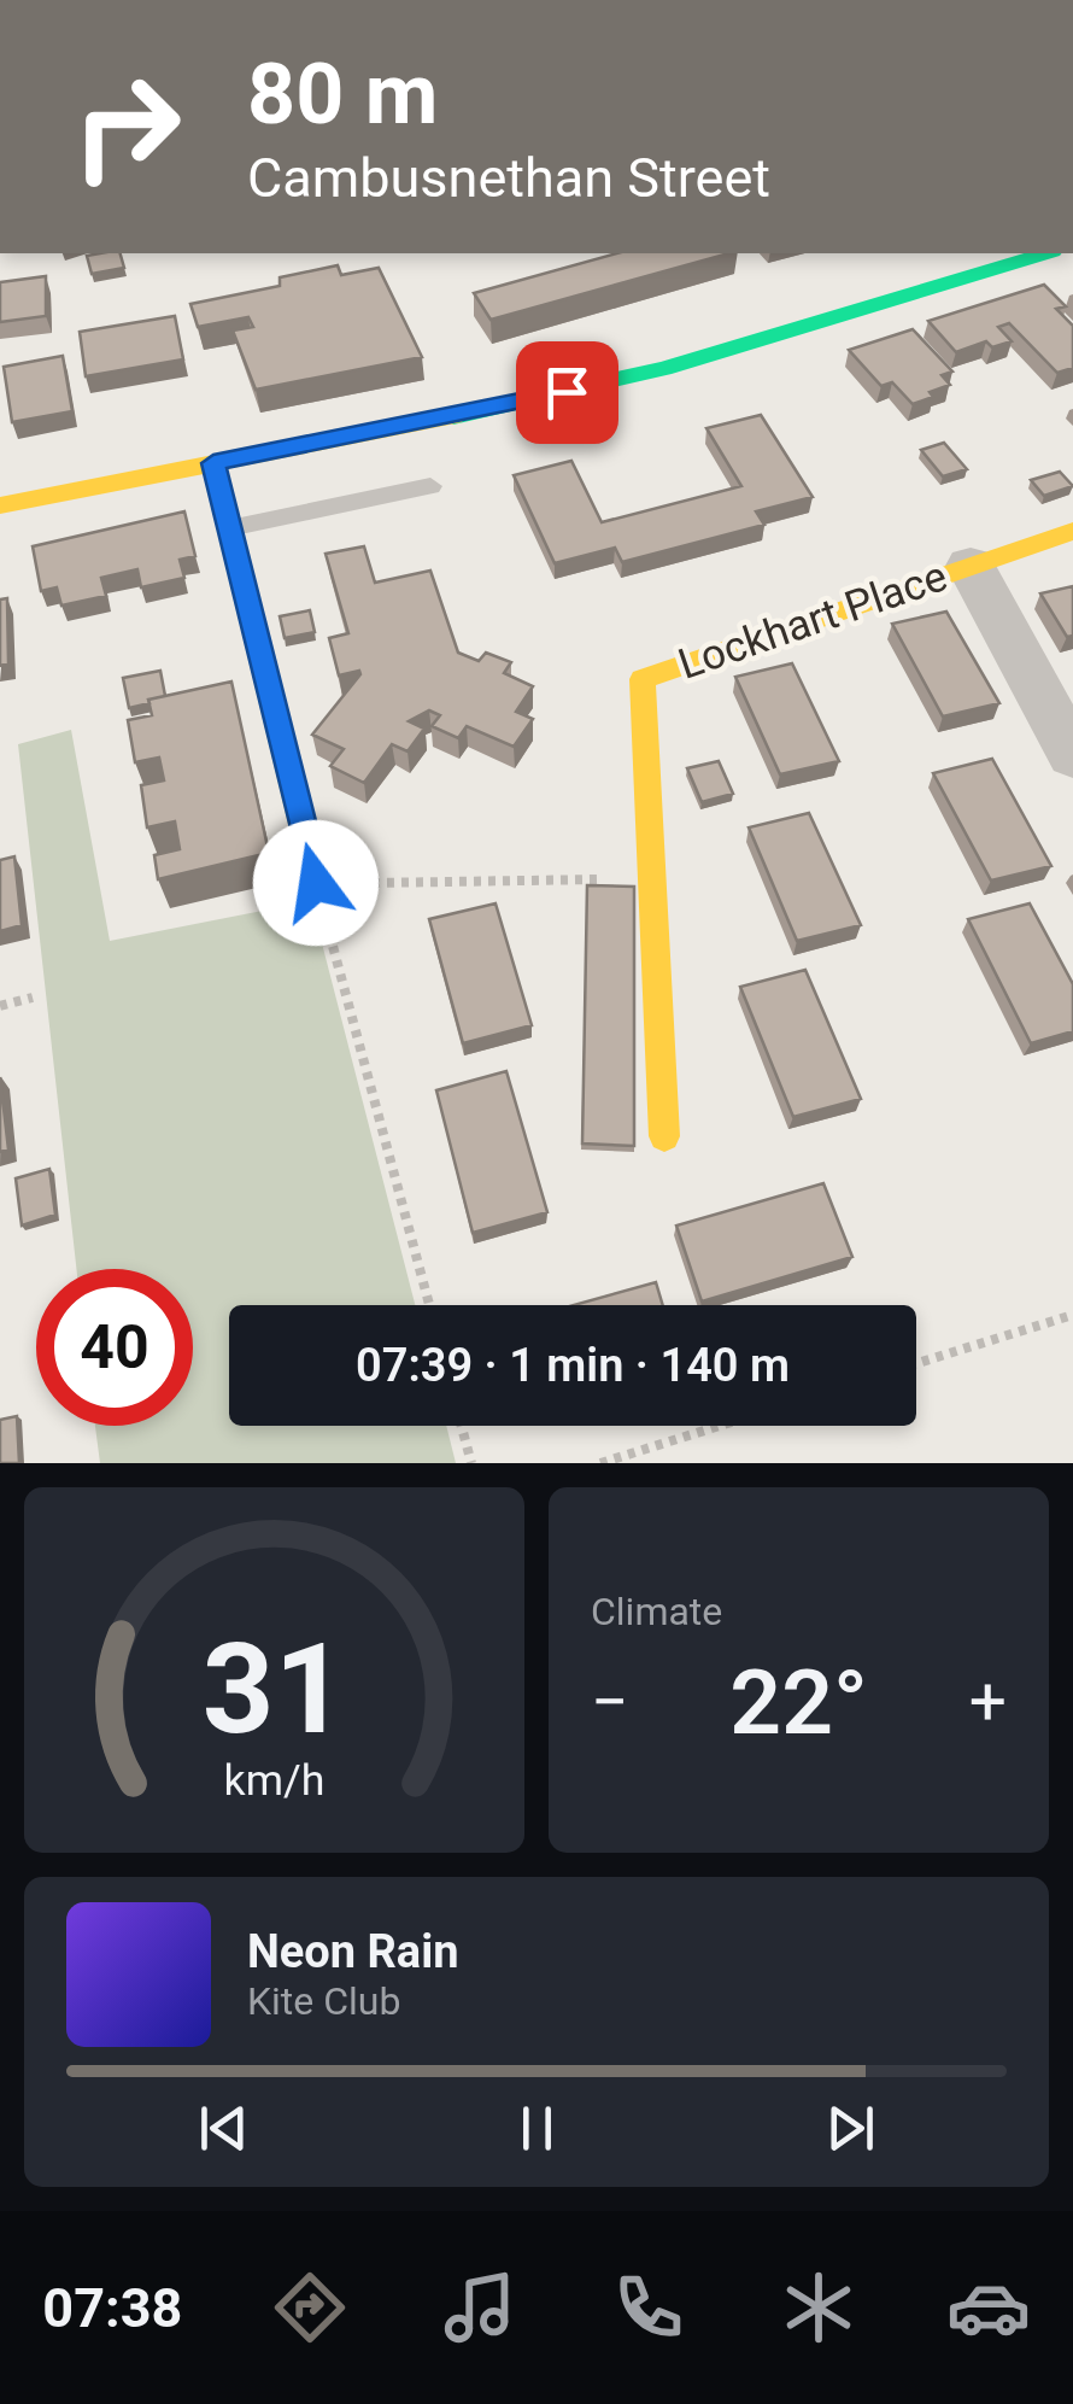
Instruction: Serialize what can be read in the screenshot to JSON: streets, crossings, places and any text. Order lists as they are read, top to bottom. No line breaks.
{"streets":{"street":["Lockhart Place"]},"page":{"turn":["80 m","Cambusnethan Street"],"limit":"40","trip":"07:39 · 1 min · 140 m","tile":"Climate","heat":["−","22°","+"],"song":["Neon Rain","Kite Club"],"tabs":"07:38","gauge":["31","km/h"]}}
